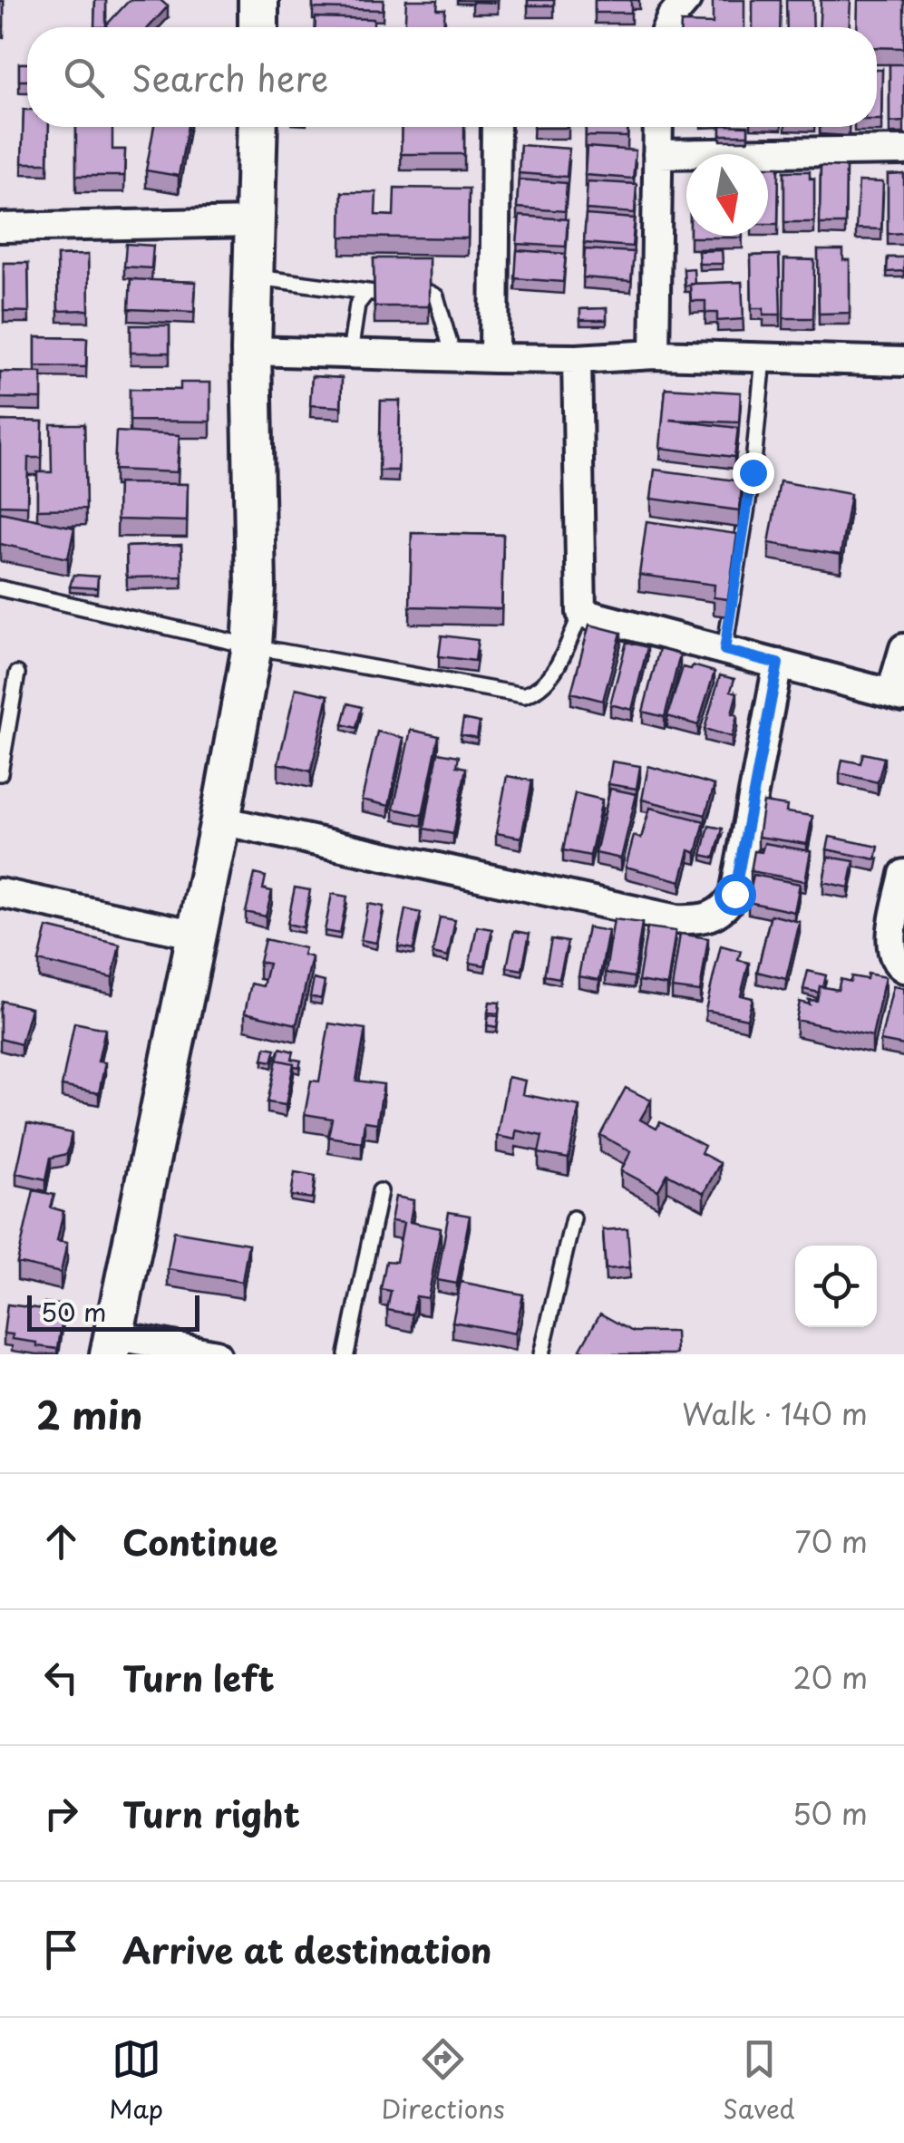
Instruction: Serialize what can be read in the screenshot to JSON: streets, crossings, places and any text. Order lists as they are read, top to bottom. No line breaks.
{"scale_bar":"50 m","north":"bottom","page":{"search":"Search here","scale":"50 m","heading":["2 min","Walk · 140 m"],"list":[["Continue","70 m"],["Turn left","20 m"],["Turn right","50 m"],"Arrive at destination"],"nav":["Map","Directions","Saved"]}}
